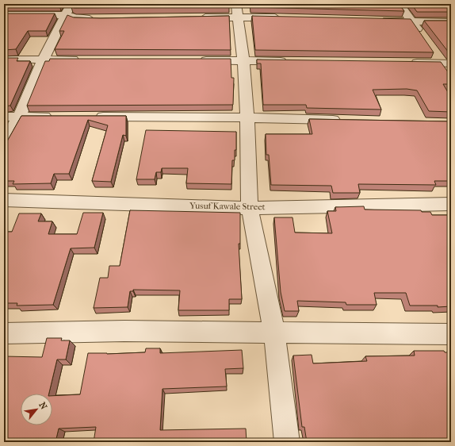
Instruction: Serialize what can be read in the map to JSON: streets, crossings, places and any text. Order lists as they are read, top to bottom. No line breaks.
{"streets":{"street":["Yusuf Kawale Street"]},"north":"top right"}
